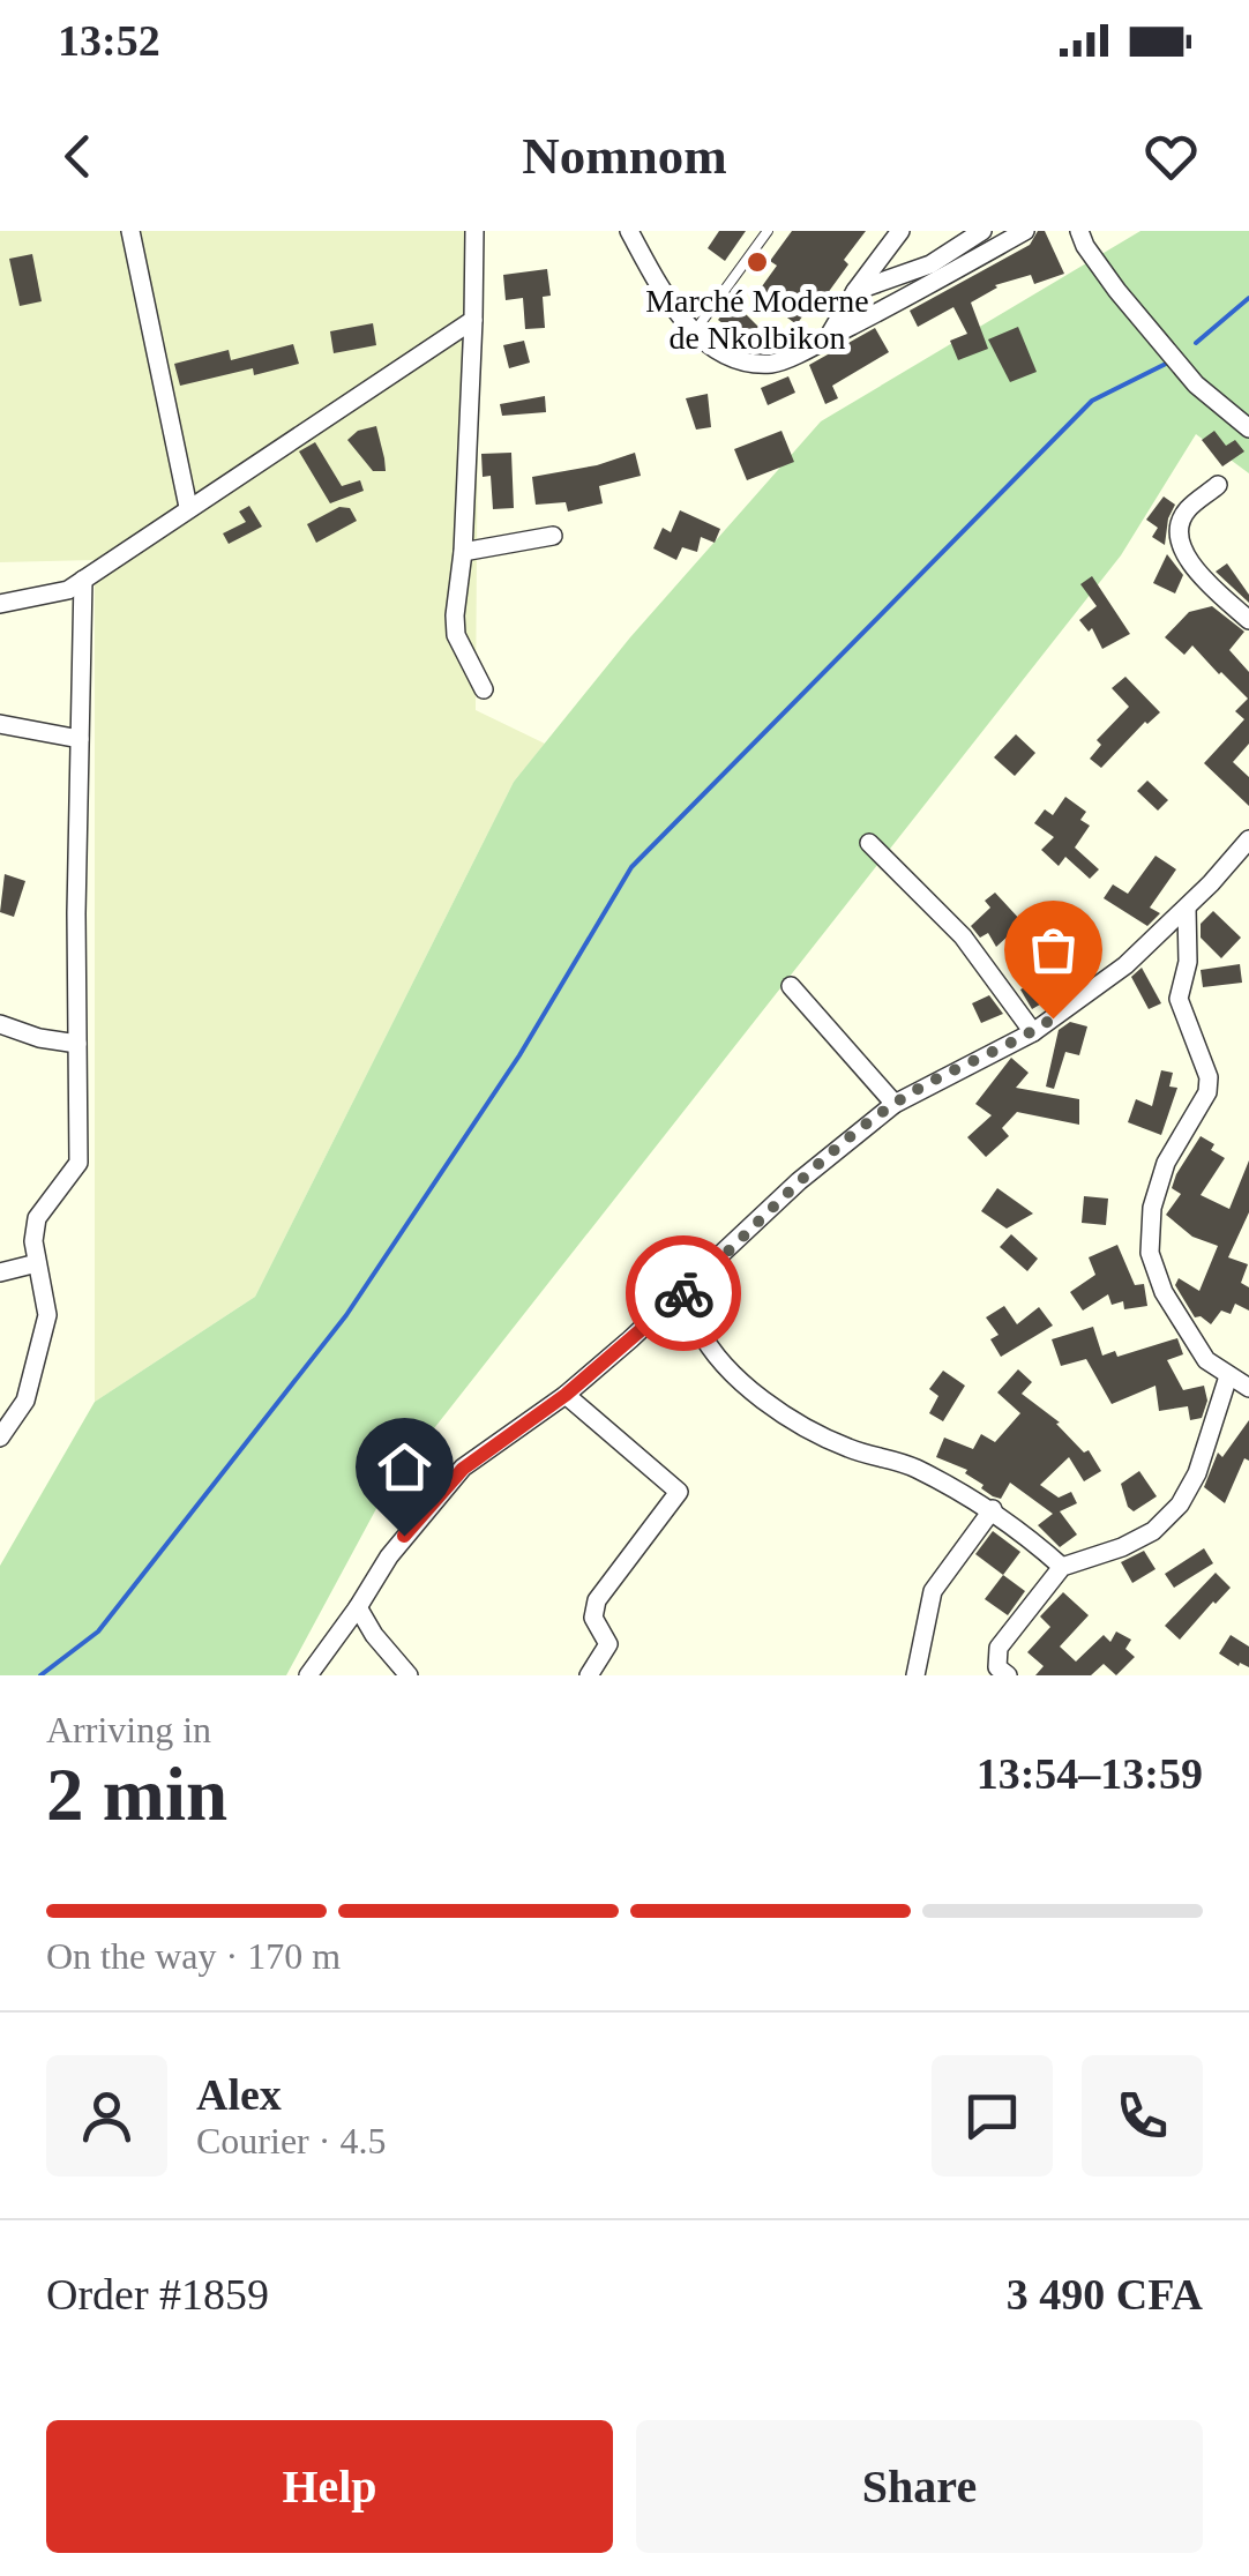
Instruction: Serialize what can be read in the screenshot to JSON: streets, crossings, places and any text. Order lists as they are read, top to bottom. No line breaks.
{"places":["Marché Moderne de Nkolbikon"],"page":{"status":"13:52","header":"Nomnom","heading":["2 min","Arriving in","13:54–13:59"],"panel":["Alex","Courier · 4.5","Order #1859","3 490 CFA"],"bar":"On the way · 170 m","buttons":["Help","Share"]}}
